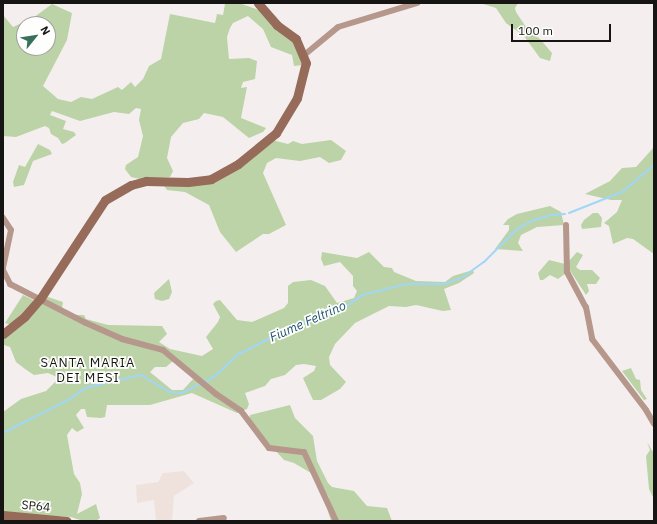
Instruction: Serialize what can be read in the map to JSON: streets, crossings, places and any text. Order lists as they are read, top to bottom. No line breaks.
{"streets":{"street":["SP64"]},"districts":["SANTA MARIA DEI MESI"],"water":["Fiume Feltrino"],"scale_bar":"100 m","north":"top right"}
